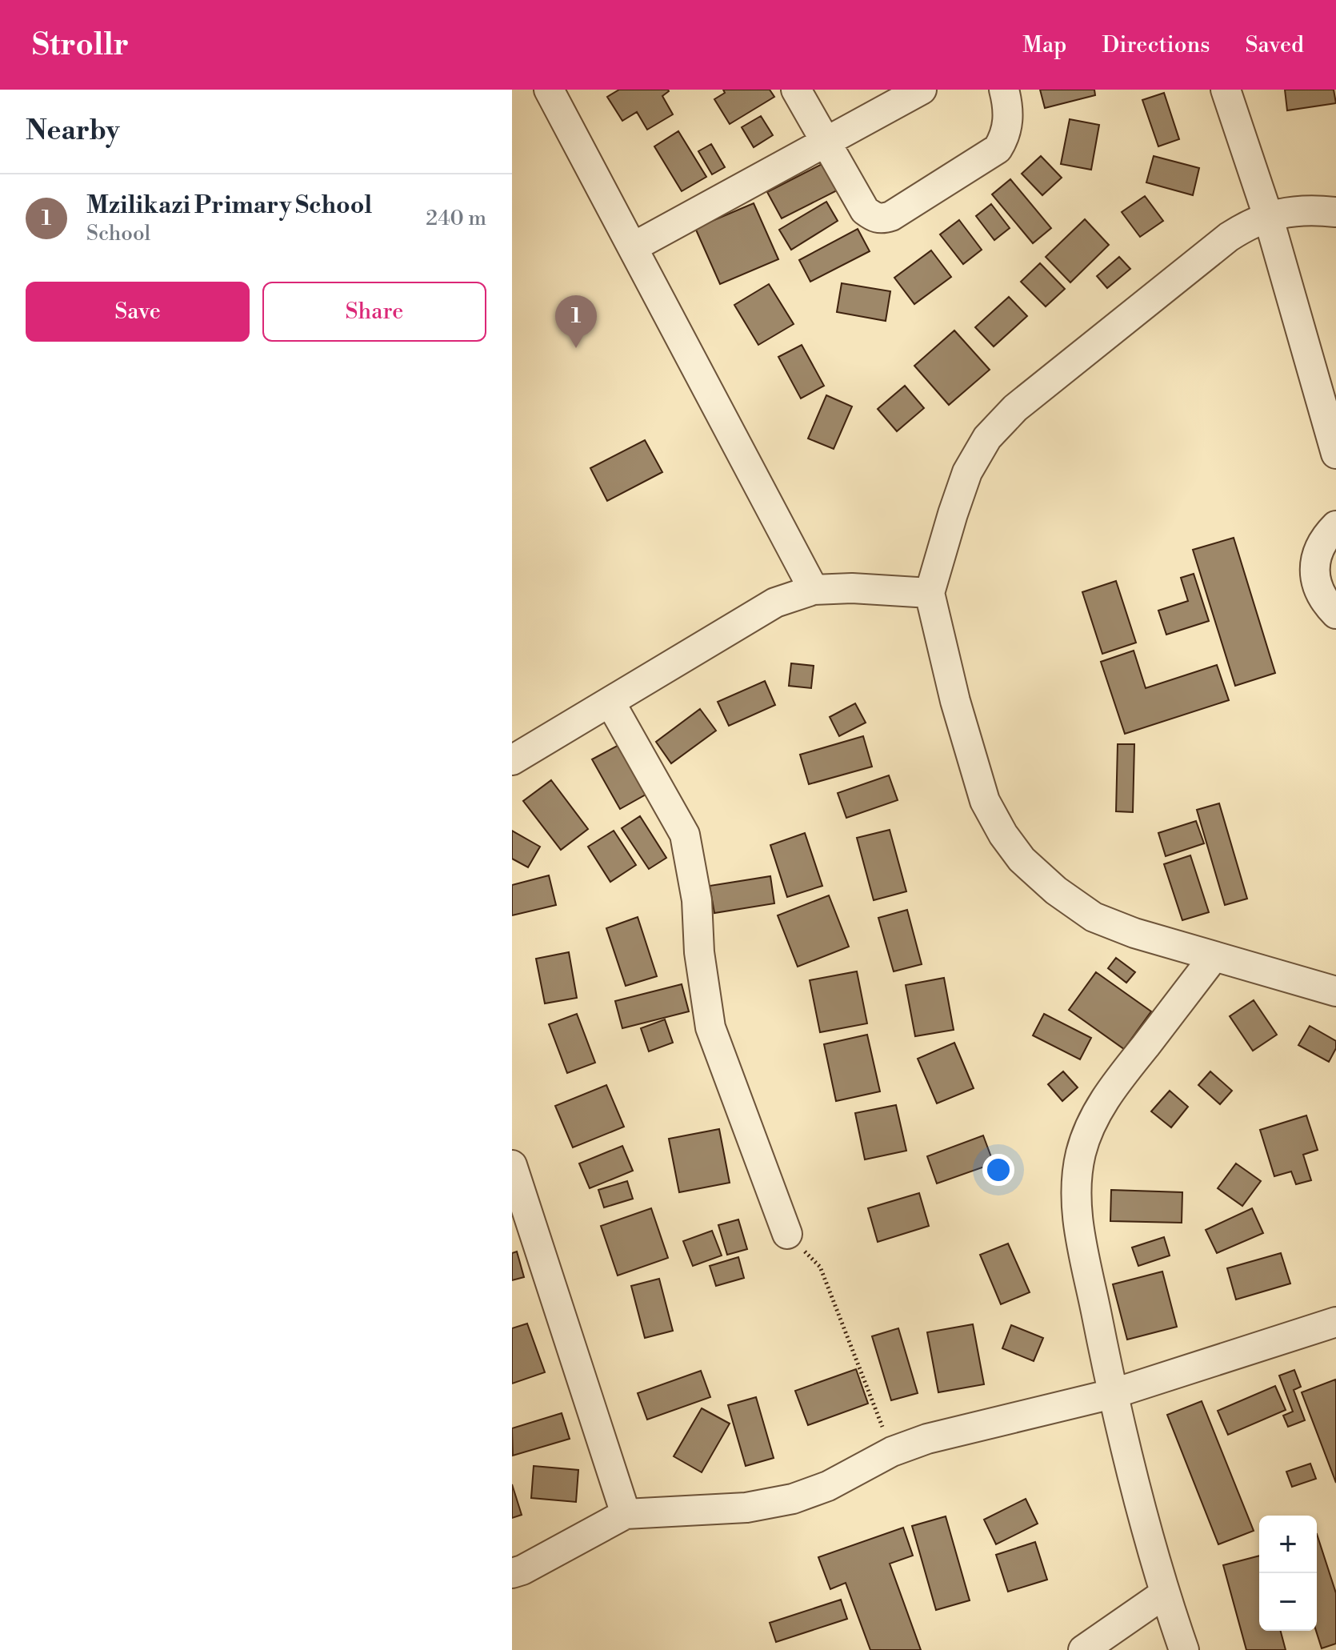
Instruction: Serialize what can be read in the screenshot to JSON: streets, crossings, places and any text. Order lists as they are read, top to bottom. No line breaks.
{"page":{"header":"Strollr","nav":["Map","Directions","Saved"],"heading":"Nearby","list":[{"mark":"1","name":"Mzilikazi Primary School","note":"School","value":"240 m"}],"buttons":["Save","Share"],"pins":"1","map_buttons":["+","−"]}}
